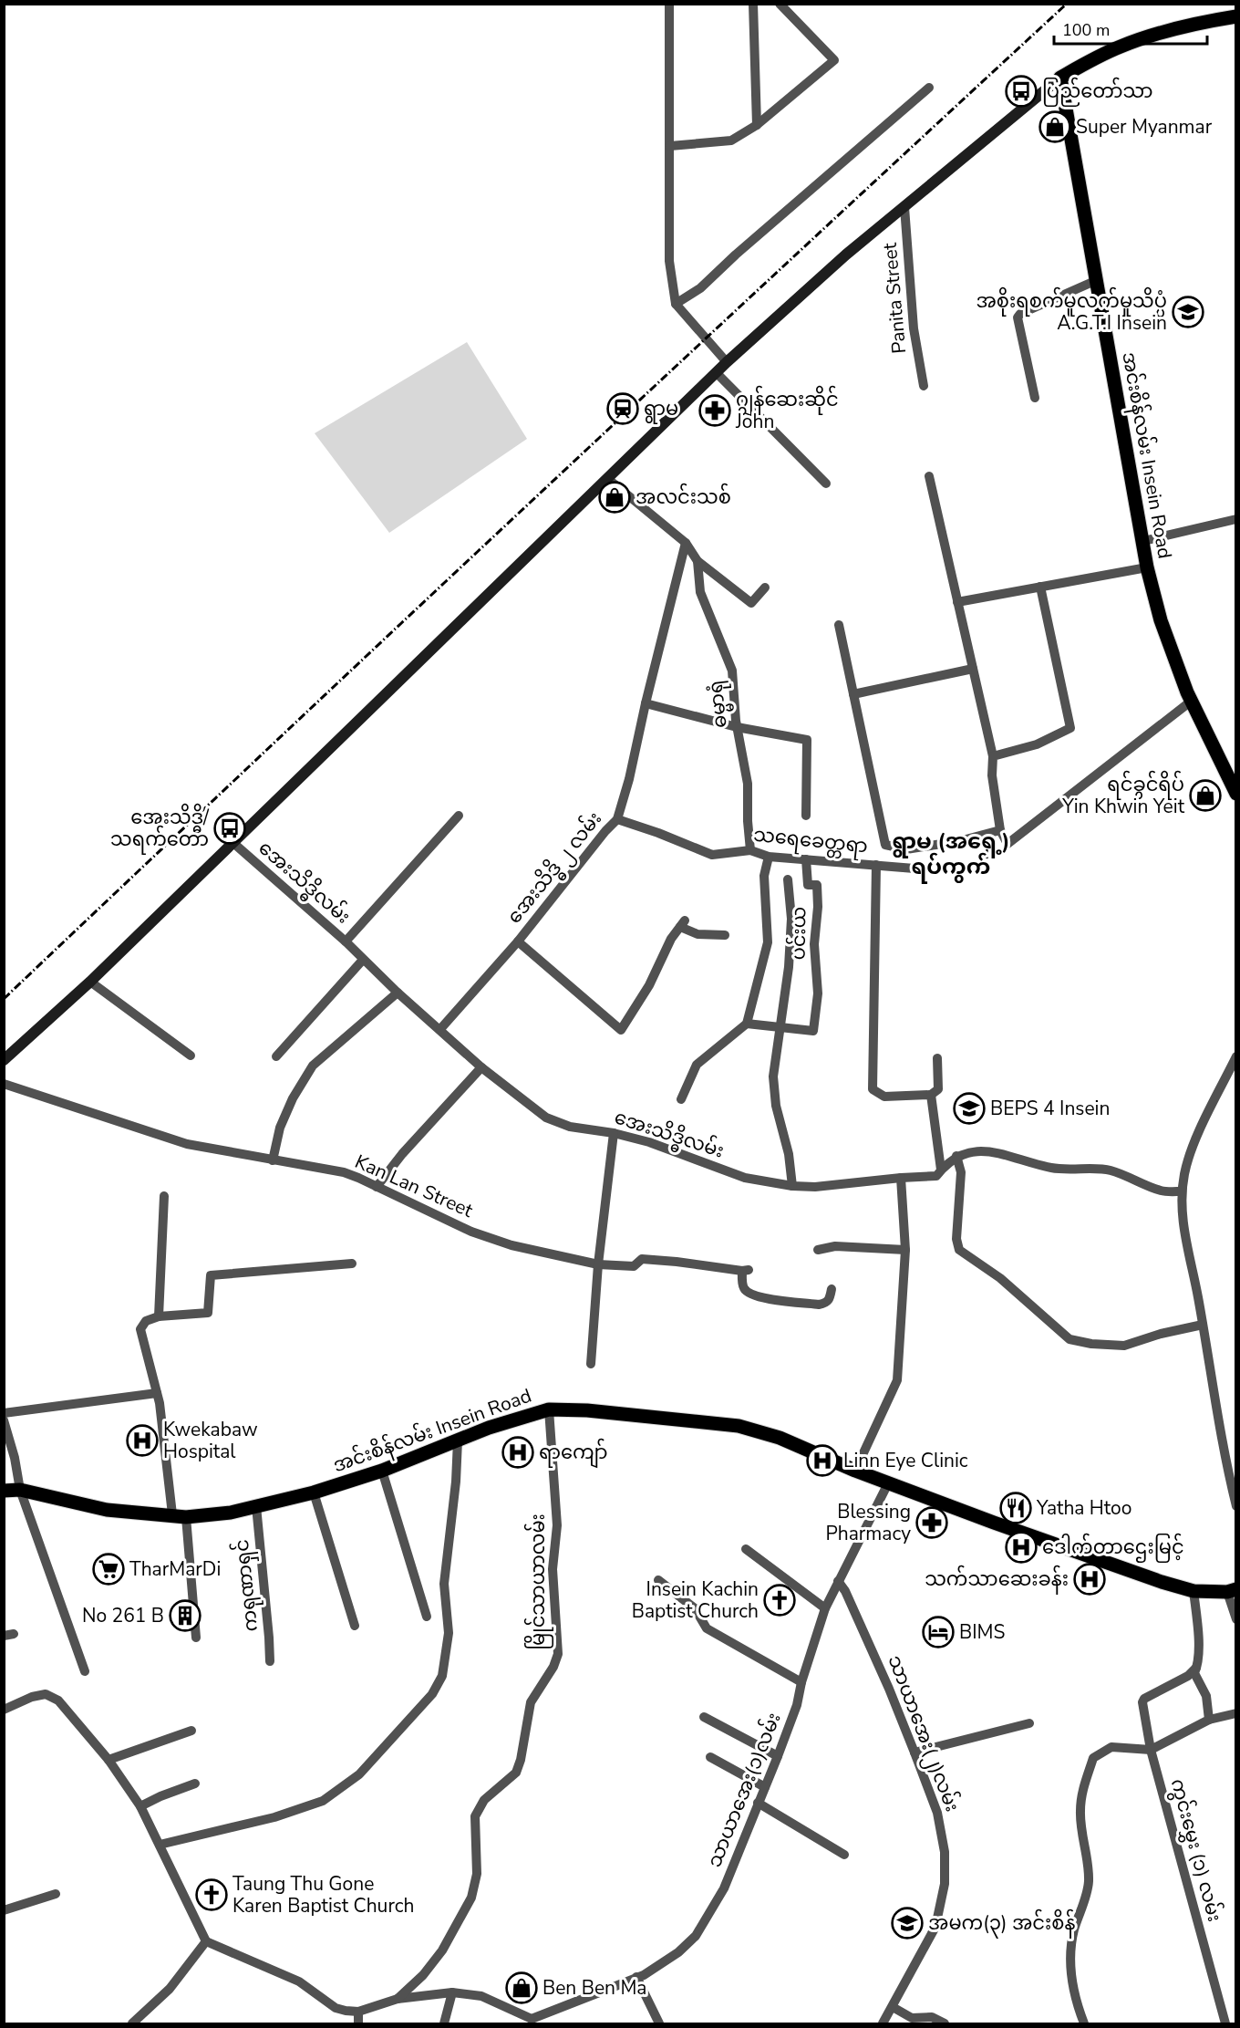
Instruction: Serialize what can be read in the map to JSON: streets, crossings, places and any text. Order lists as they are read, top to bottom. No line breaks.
{"streets":{"main road":["အင်းစိန်လမ်း Insein Road"],"street":["Panita Street","ဓမ္မာရုံ","သရေခေတ္တရာ","အေးသိဒ္ဓိ ၂ လမ်း","အေးသိဒ္ဓိလမ်း","ပင်းယ","Kan Lan Street","မြိုင်သာယာလမ်း","ကရုဏာရှင်","သာယာအေး(၂)လမ်း","သာယာအေး(၁)လမ်း","ကွင်းမွှေး (၁) လမ်း"]},"crossings":[["အင်းစိန်လမ်း Insein Road","မြိုင်သာယာလမ်း"],["အင်းစိန်လမ်း Insein Road","ကရုဏာရှင်"],["အင်းစိန်လမ်း Insein Road","သာယာအေး(၁)လမ်း"],["ဓမ္မာရုံ","သရေခေတ္တရာ"],["သရေခေတ္တရာ","အေးသိဒ္ဓိ ၂ လမ်း"],["သရေခေတ္တရာ","ပင်းယ"],["အေးသိဒ္ဓိ ၂ လမ်း","အေးသိဒ္ဓိလမ်း"],["သာယာအေး(၂)လမ်း","သာယာအေး(၁)လမ်း"]],"districts":["ရွာမ (အရှေ့) ရပ်ကွက်"],"places":{"bus stop":["ပြည်တော်သာ","အေးသိဒ္ဓိ/ သရက်တော"],"shop":["Super Myanmar","အလင်းသစ်","ရင်ခွင်ရိပ် Yin Khwin Yeit","Ben Ben Ma"],"school or university":["အစိုးရစက်မှုလက်မှုသိပ္ပံ A.G.T.I Insein","BEPS 4 Insein","အမက(၃) အင်းစိန်"],"station":["ရွာမ"],"pharmacy":["ဂျွန်ဆေးဆိုင် John","Blessing Pharmacy"],"hospital":["Kwekabaw Hospital","ရာကျော်","Linn Eye Clinic","ဒေါက်တာဌေးမြင့်","သက်သာဆေးခန်း"],"restaurant":["Yatha Htoo"],"supermarket":["TharMarDi"],"church":["Insein Kachin Baptist Church","Taung Thu Gone Karen Baptist Church"],"building":["No 261 B"],"hotel":["BIMS"]},"scale_bar":"100 m"}
